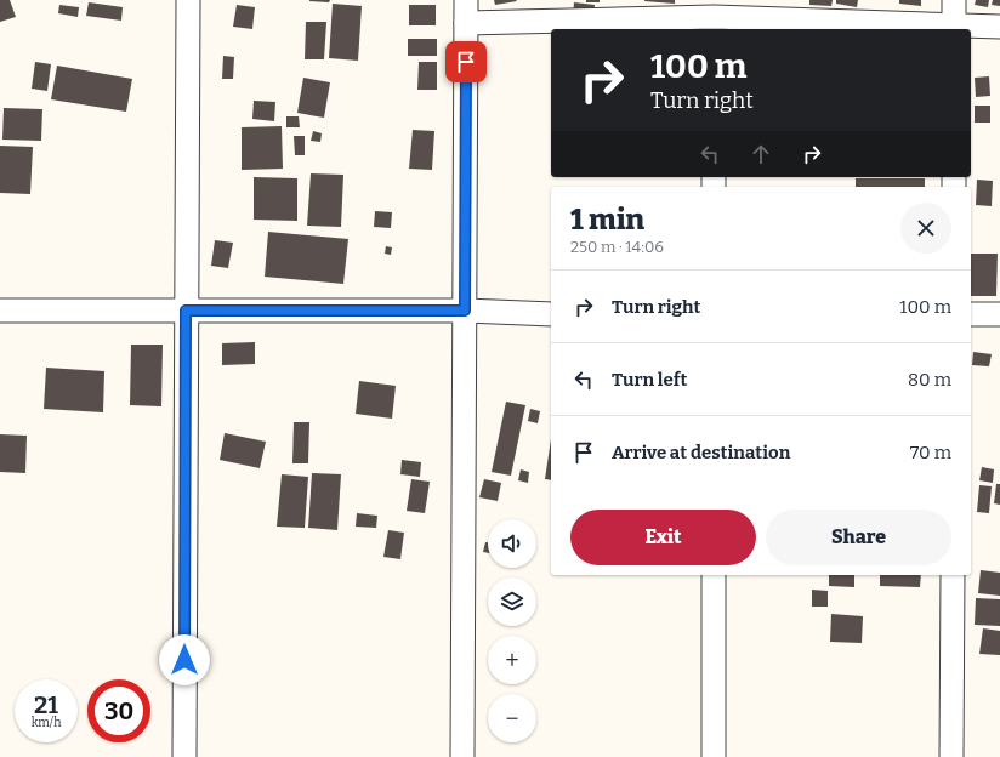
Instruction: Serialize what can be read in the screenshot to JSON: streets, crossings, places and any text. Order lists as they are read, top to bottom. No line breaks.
{"page":{"turn":["100 m","Turn right"],"heading":["1 min","250 m · 14:06"],"list":[{"name":"Turn right","value":"100 m"},{"name":"Turn left","value":"80 m"},{"name":"Arrive at destination","value":"70 m"}],"buttons":["Exit","Share"],"map_buttons":["+","−"],"speed":"21 km/h","limit":"30"}}
